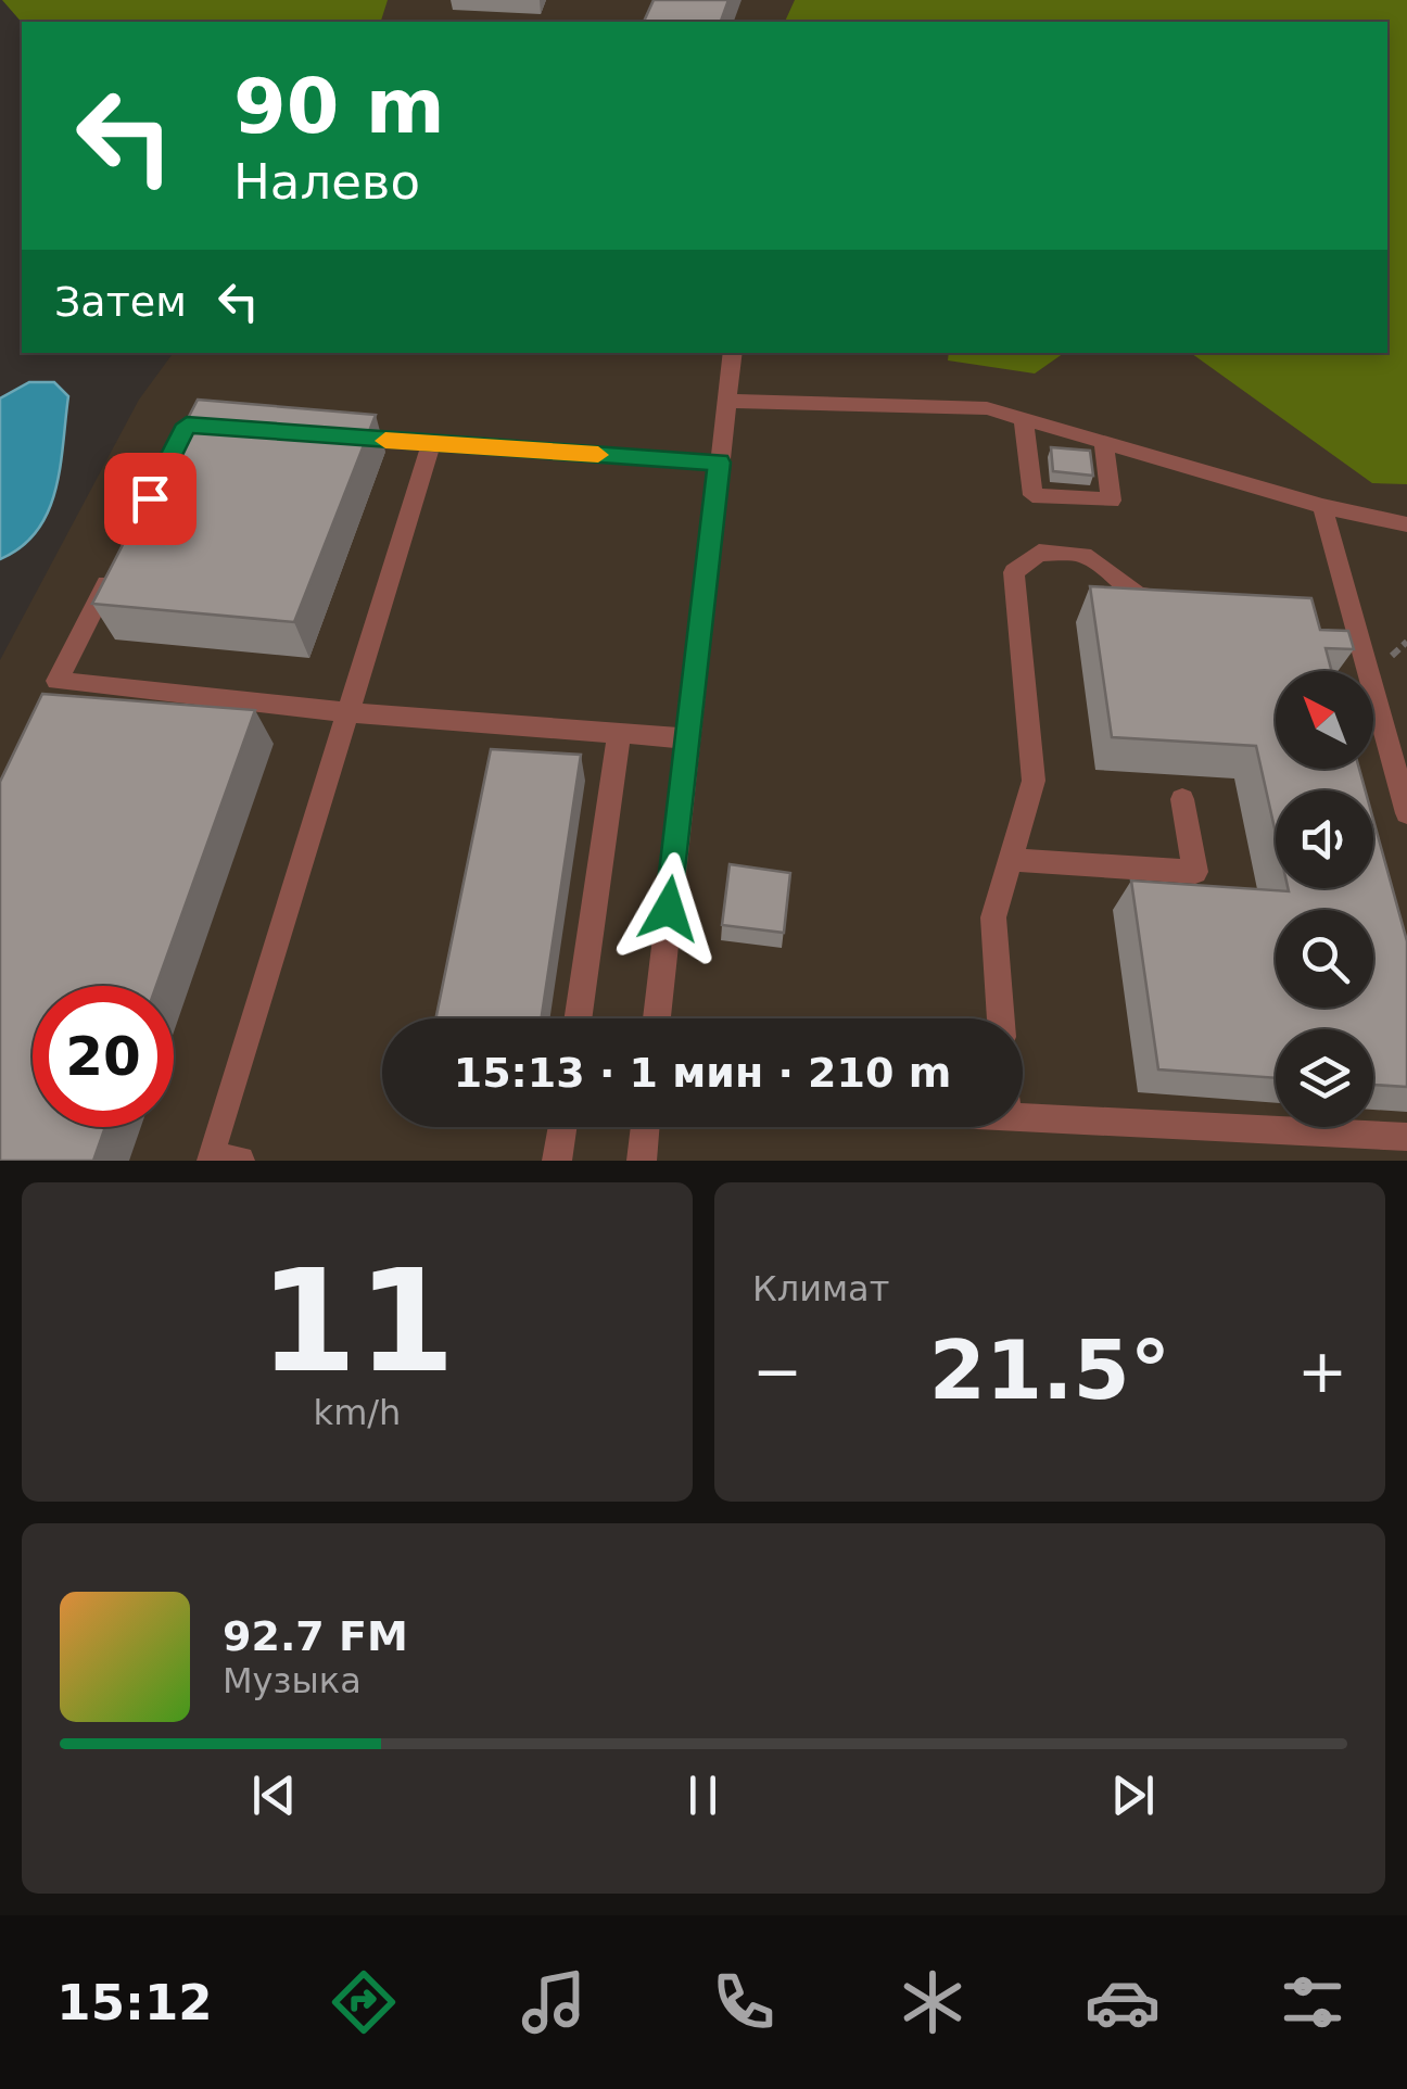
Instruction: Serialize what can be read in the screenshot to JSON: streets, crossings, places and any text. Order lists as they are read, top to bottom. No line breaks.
{"north":"top left","page":{"turn":["90 m","Налево"],"then":"Затем","limit":"20","trip":"15:13 · 1 мин · 210 m","tile":[["11","km/h"],"Климат"],"heat":["−","21.5°","+"],"song":["92.7 FM","Музыка"],"tabs":"15:12"}}
